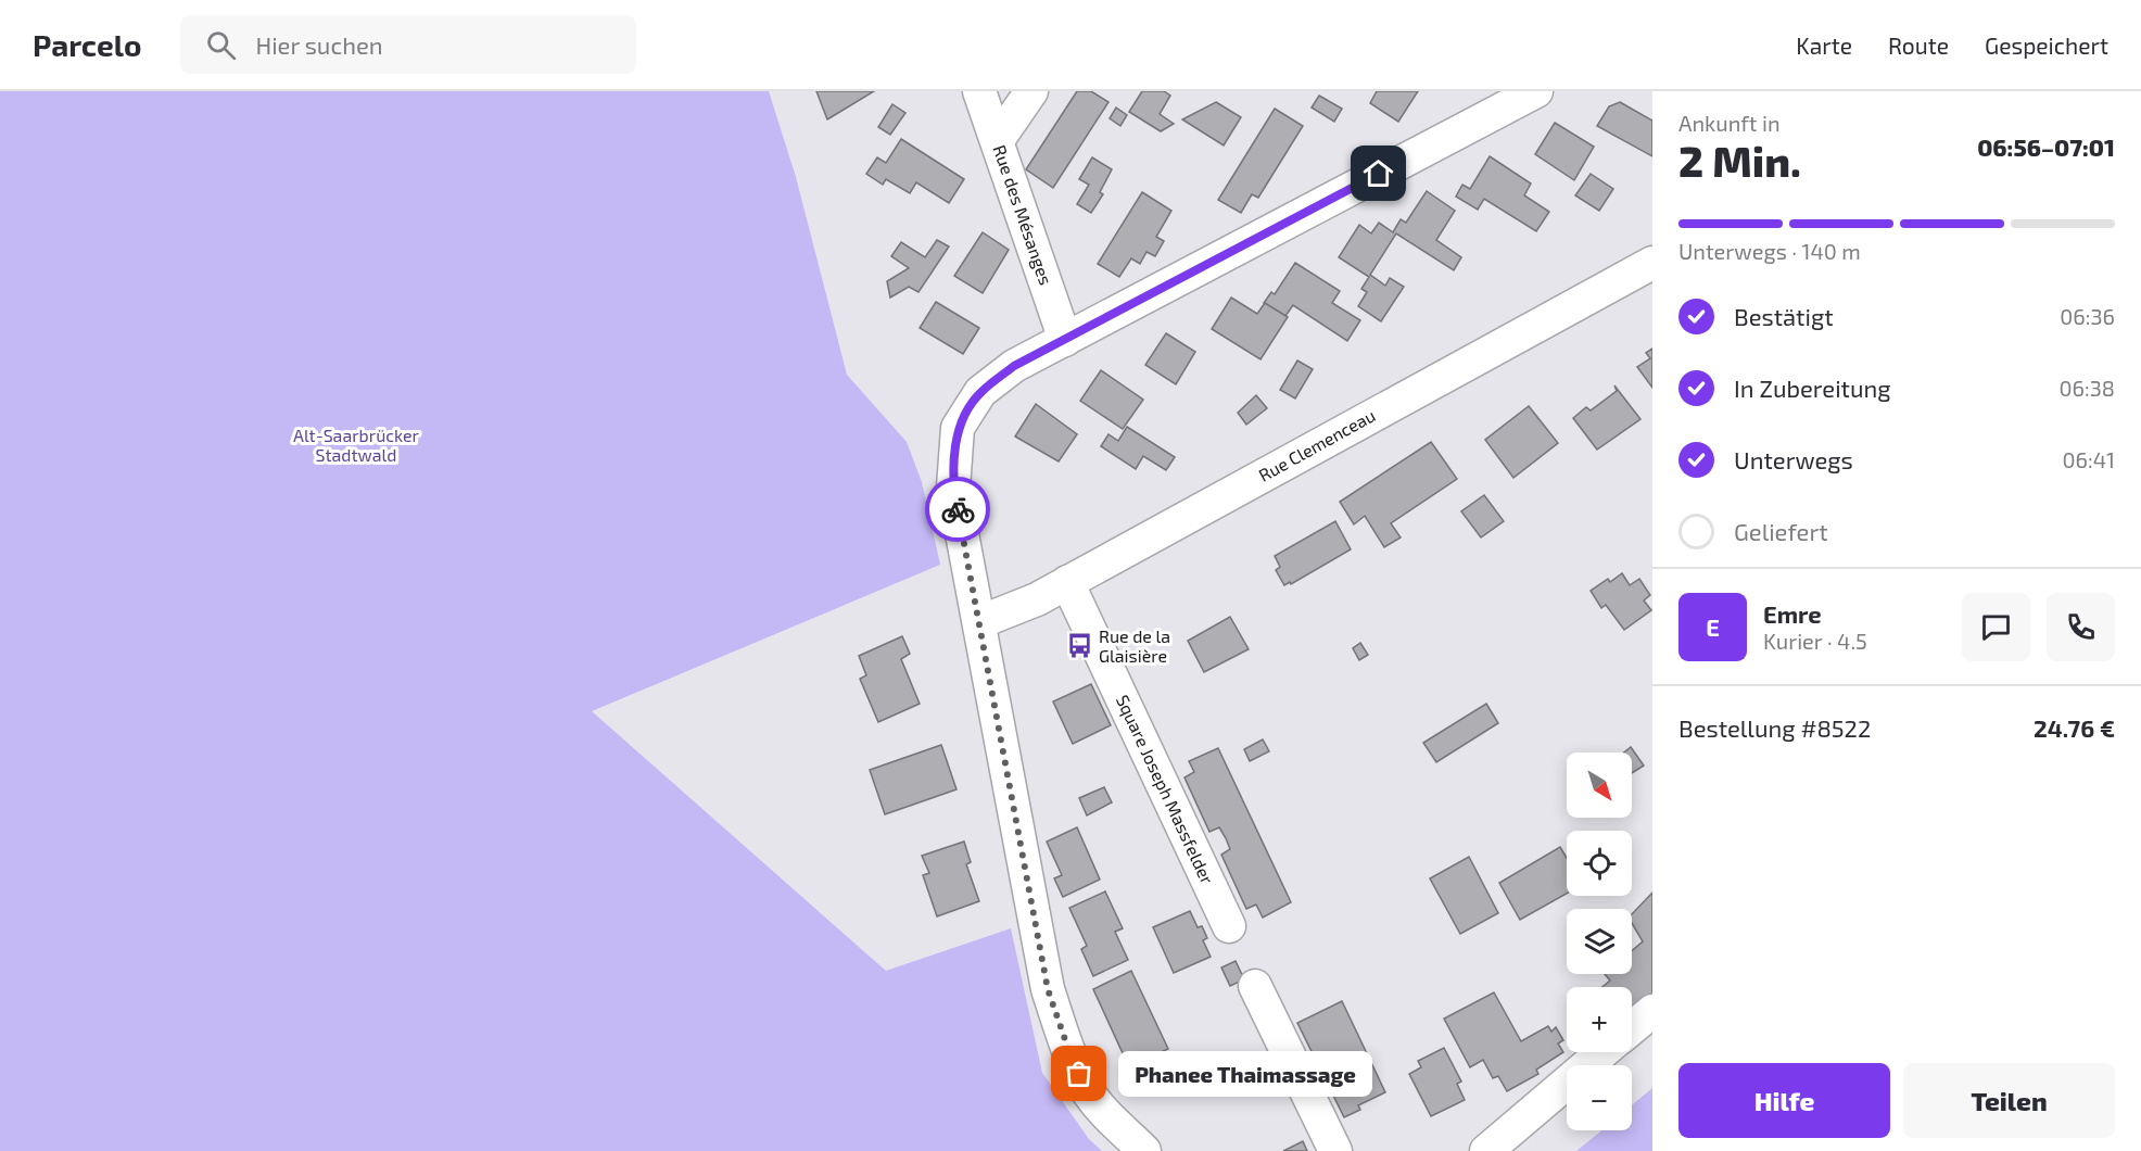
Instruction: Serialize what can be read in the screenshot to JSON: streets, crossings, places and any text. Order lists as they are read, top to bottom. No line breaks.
{"streets":{"street":["Rue des Mésanges","Rue Clemenceau","Square Joseph Massfelder"]},"crossings":[["Rue Clemenceau","Square Joseph Massfelder"]],"parks":["Alt-Saarbrücker Stadtwald"],"places":{"bus stop":["Rue de la Glaisière"],"other":["Phanee Thaimassage"]},"north":"bottom right","page":{"header":"Parcelo","search":"Hier suchen","nav":["Karte","Route","Gespeichert"],"heading":["2 Min.","Ankunft in","06:56–07:01"],"panel":["Emre","Kurier · 4.5","Bestellung #8522","24.76 €"],"bar":"Unterwegs · 140 m","list":[["Bestätigt","06:36"],["In Zubereitung","06:38"],["Unterwegs","06:41"],"Geliefert"],"round":"E","map_buttons":["+","−"],"buttons":["Hilfe","Teilen"],"bubble":"Phanee Thaimassage"}}
